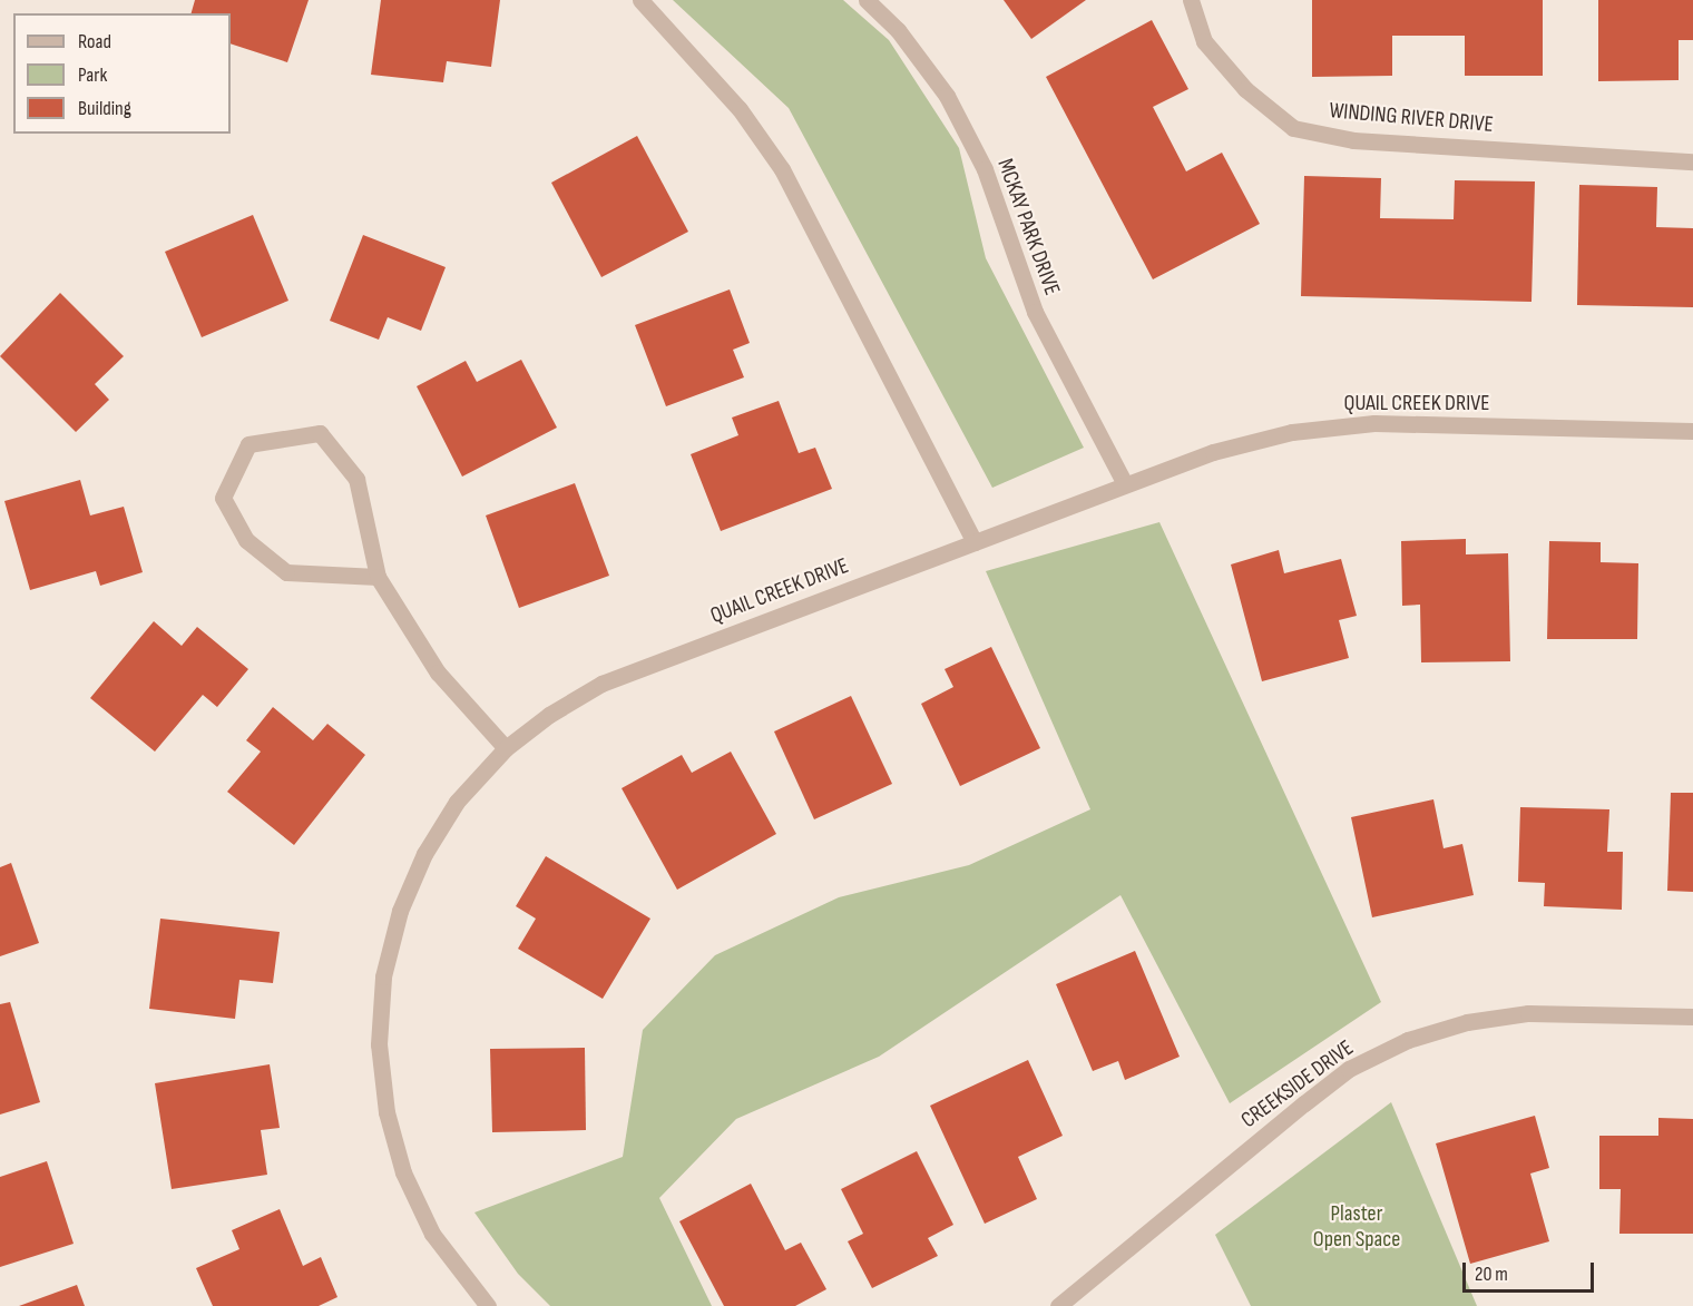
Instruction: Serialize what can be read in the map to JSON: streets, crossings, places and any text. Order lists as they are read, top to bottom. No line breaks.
{"streets":{"street":["WINDING RIVER DRIVE","MCKAY PARK DRIVE","QUAIL CREEK DRIVE","CREEKSIDE DRIVE"]},"crossings":[["MCKAY PARK DRIVE","QUAIL CREEK DRIVE"]],"parks":["Plaster Open Space"],"legend":["Road","Park","Building"],"scale_bar":"20 m"}
